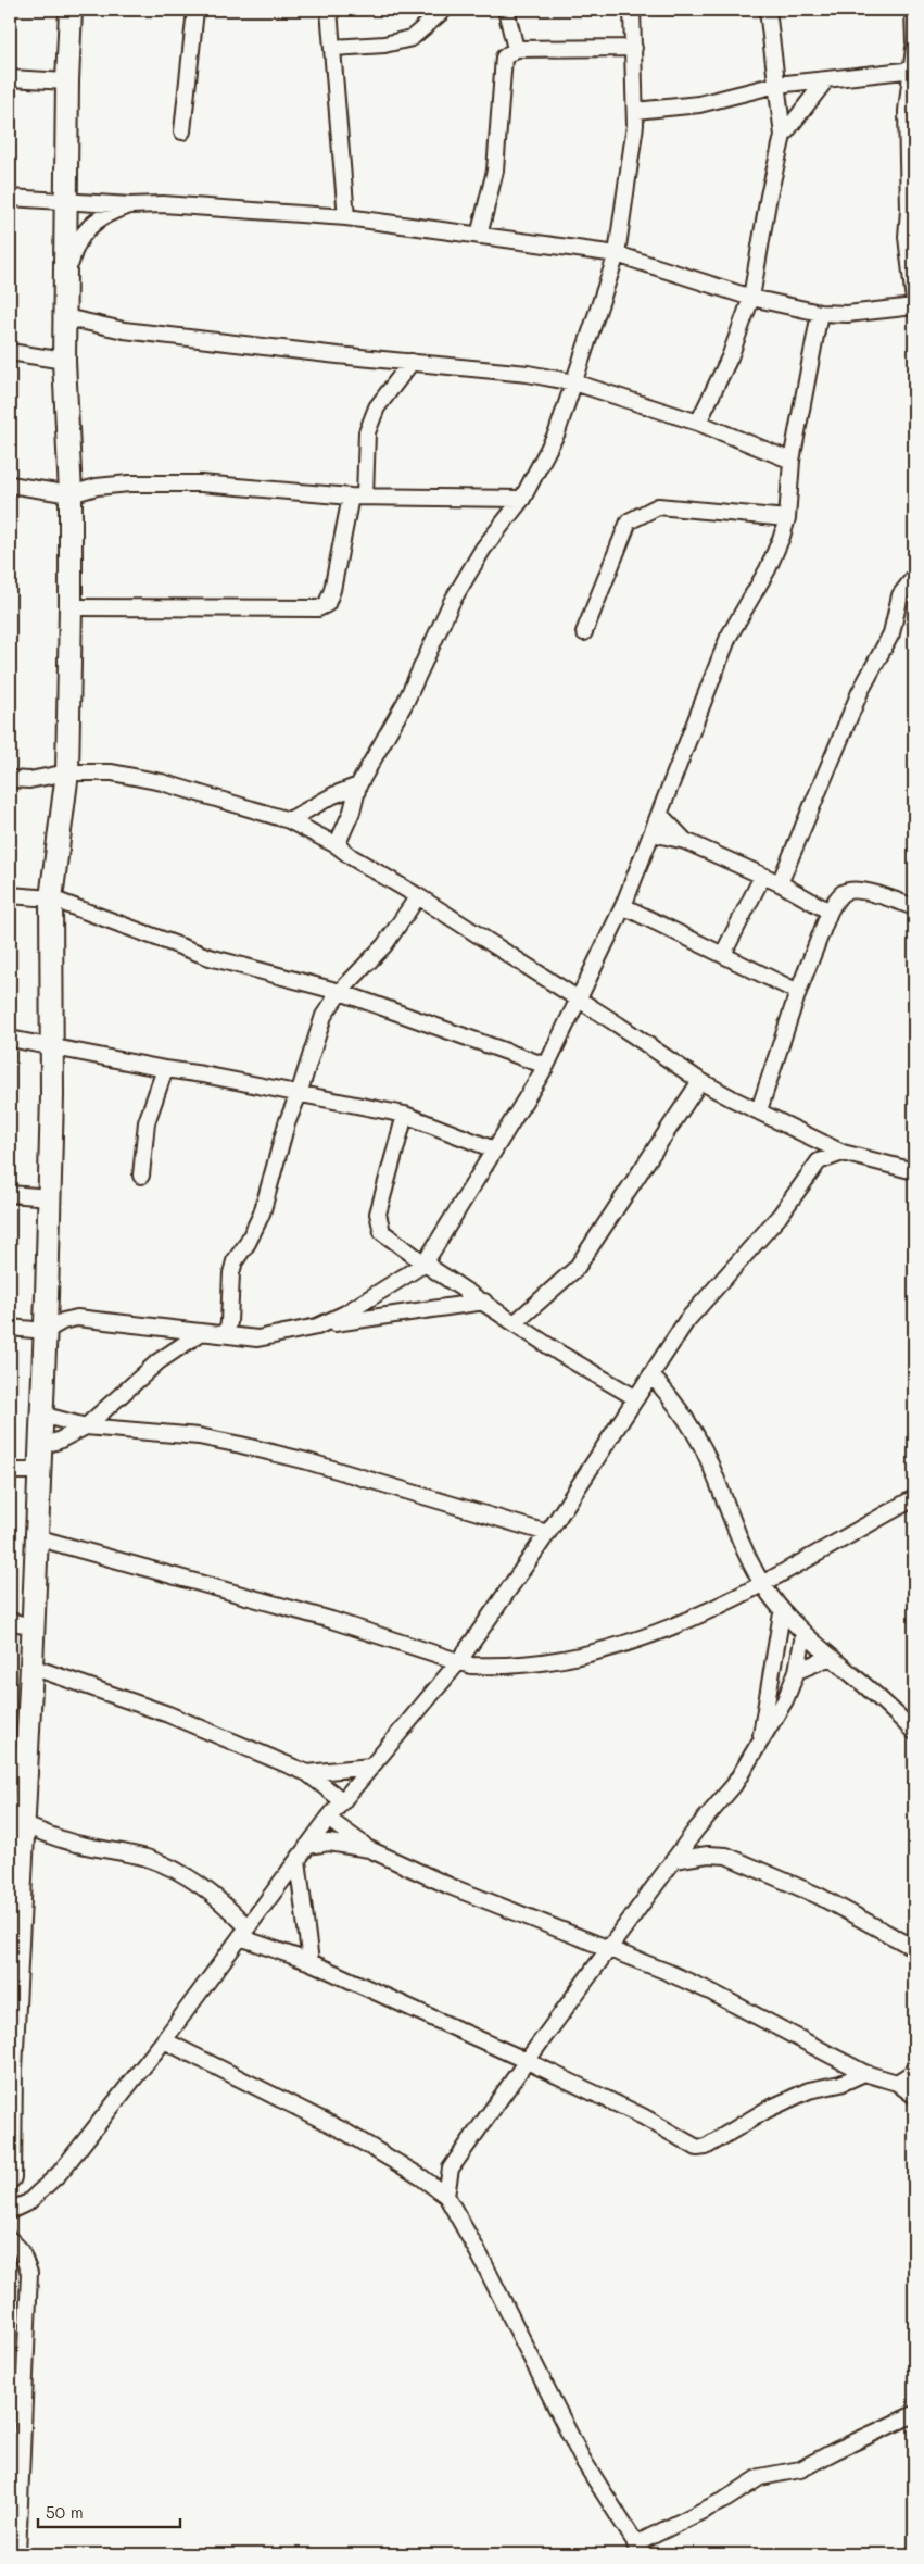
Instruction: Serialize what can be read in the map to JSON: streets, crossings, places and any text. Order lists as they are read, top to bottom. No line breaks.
{"scale_bar":"50 m"}
